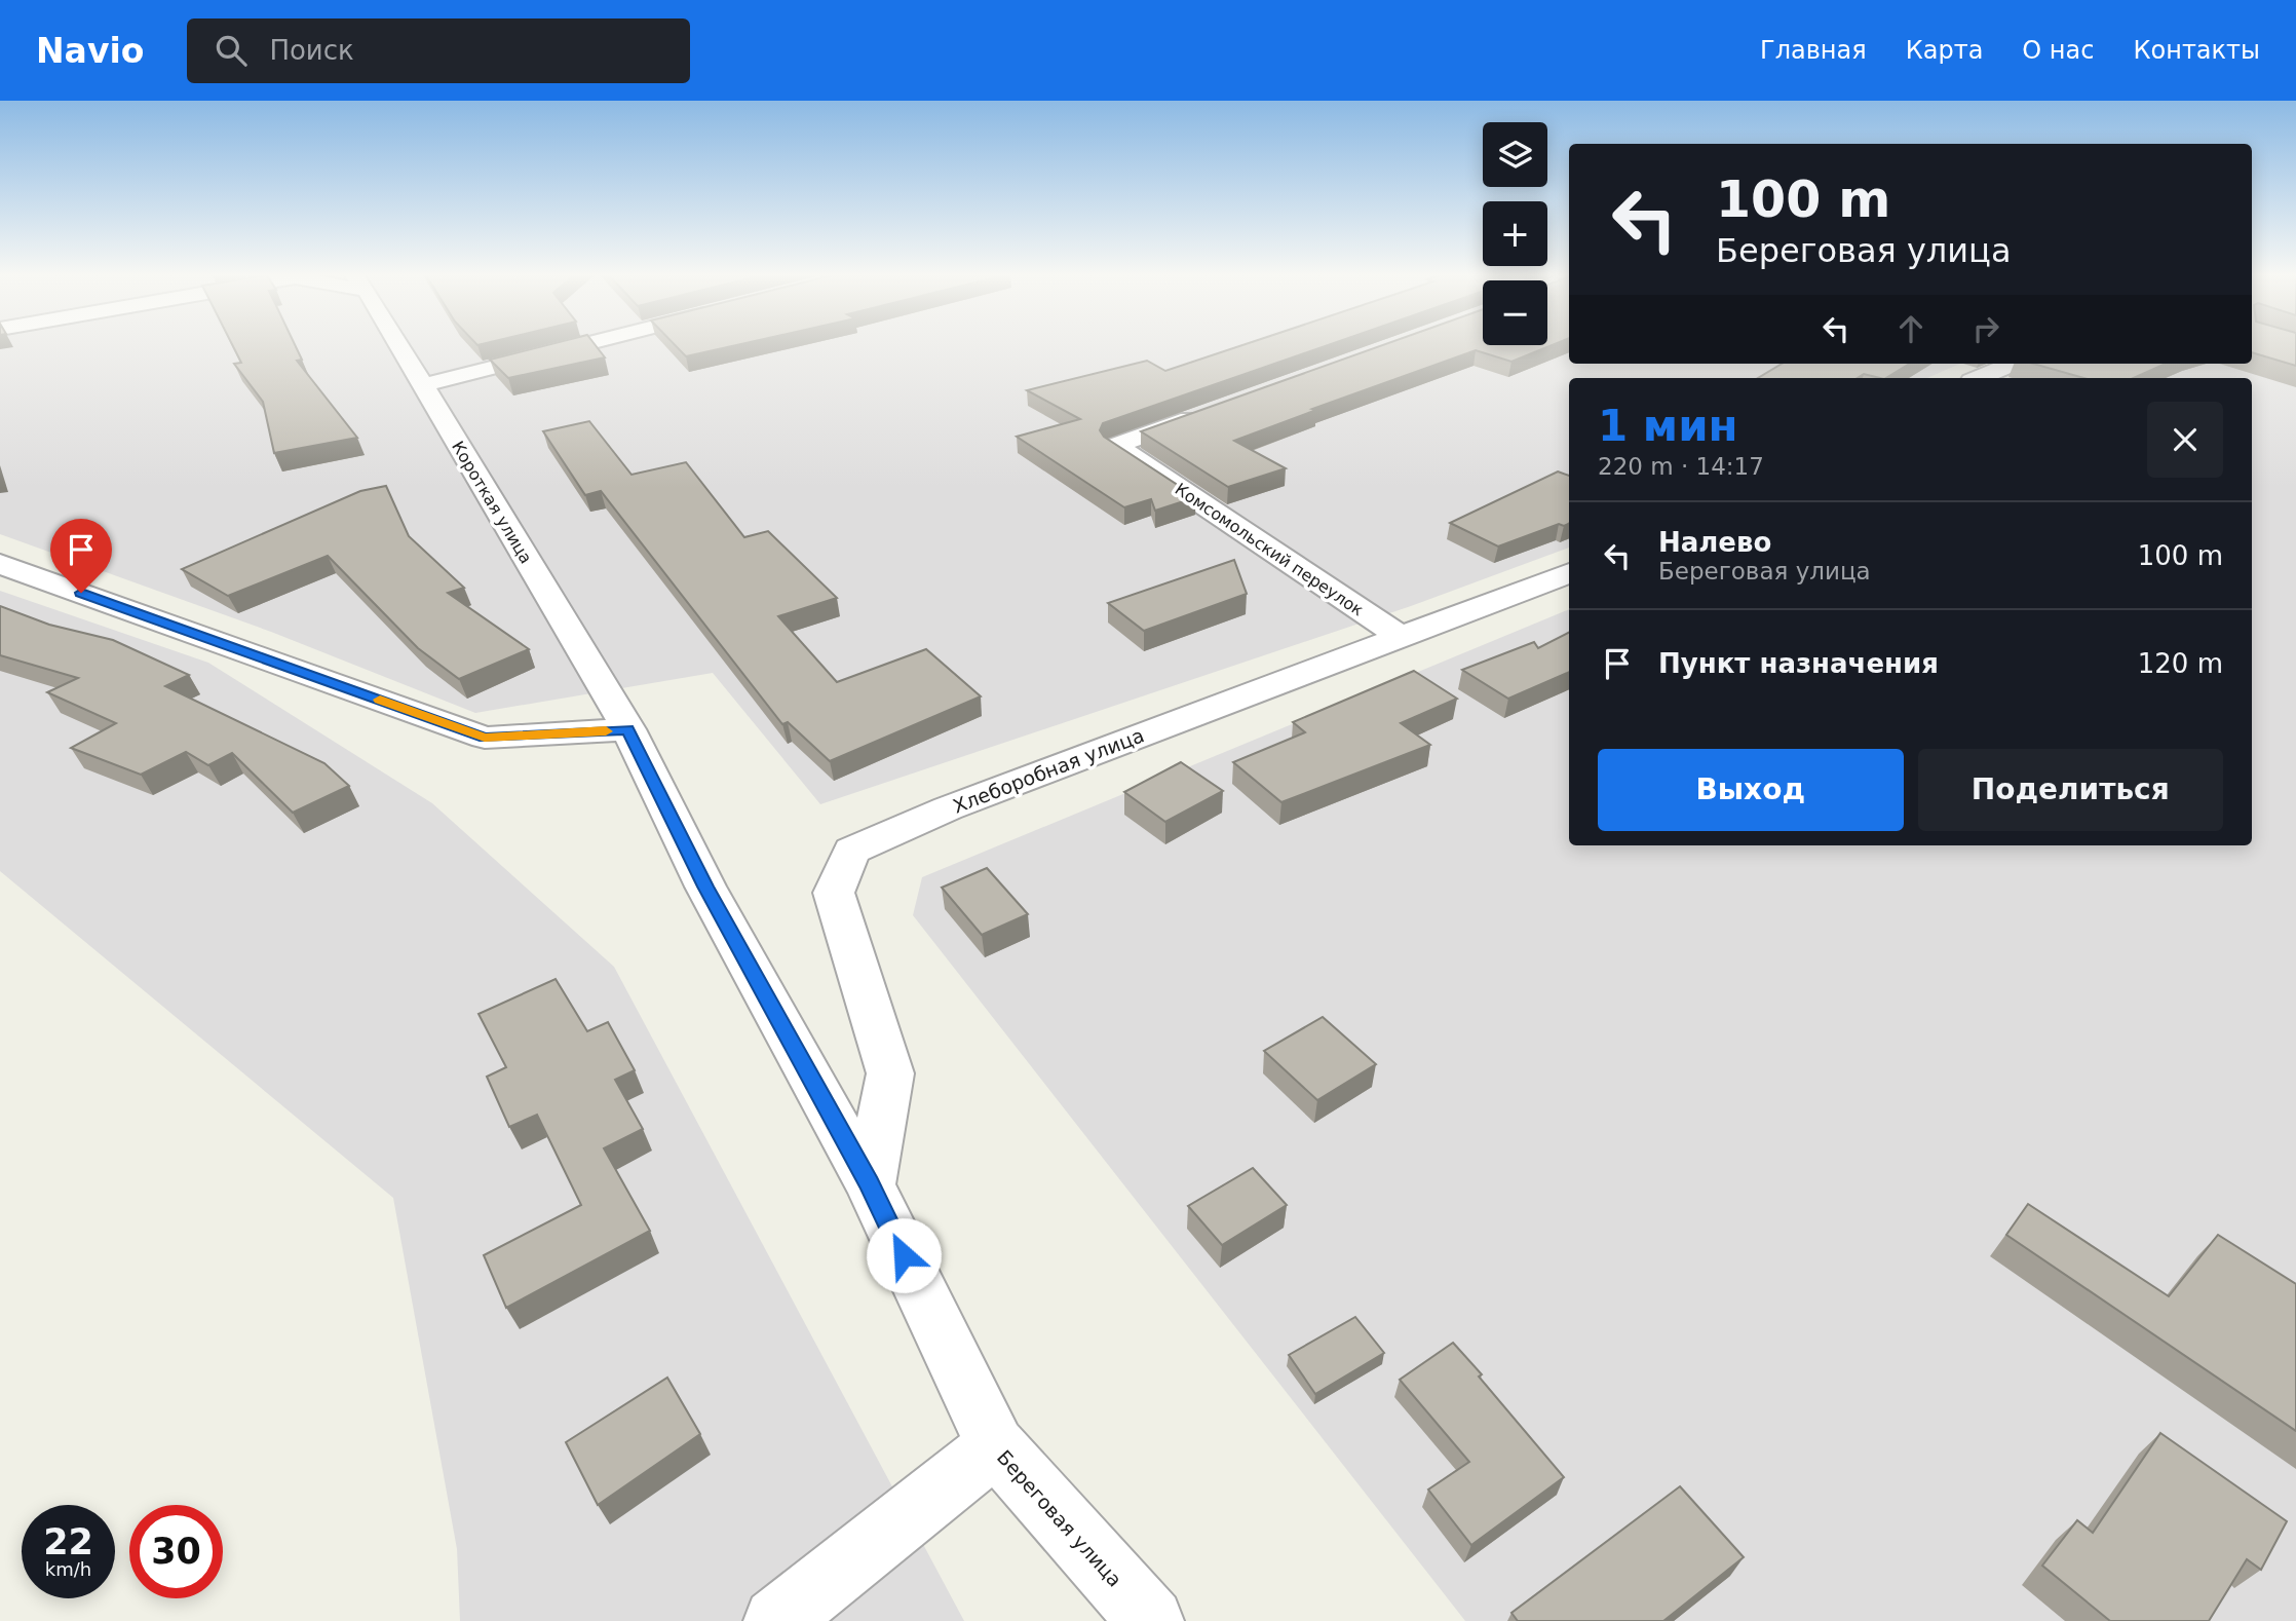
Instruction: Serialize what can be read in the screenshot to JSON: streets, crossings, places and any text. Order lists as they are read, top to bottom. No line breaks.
{"streets":{"street":["Короткая улица","Комсомольский переулок","Хлеборобная улица","Береговая улица"]},"crossings":[["Короткая улица","Береговая улица"],["Комсомольский переулок","Хлеборобная улица"],["Хлеборобная улица","Береговая улица"]],"page":{"header":"Navio","search":"Поиск","nav":["Главная","Карта","О нас","Контакты"],"map_buttons":["+","−"],"turn":["100 m","Береговая улица"],"heading":["1 мин","220 m · 14:17"],"list":[{"name":"Налево","note":"Береговая улица","value":"100 m"},{"name":"Пункт назначения","value":"120 m"}],"buttons":["Выход","Поделиться"],"speed":"22 km/h","limit":"30"}}
